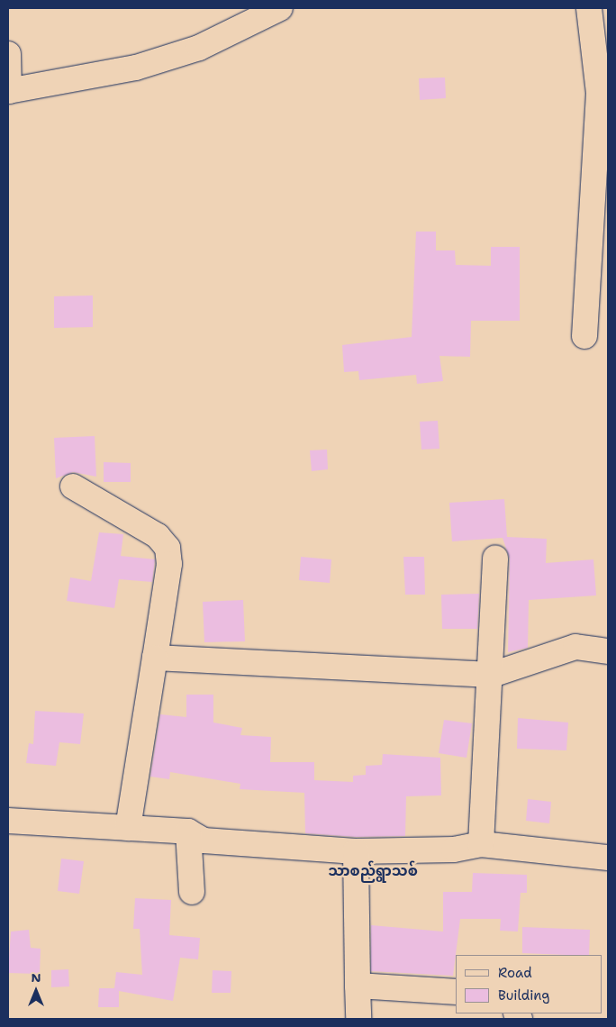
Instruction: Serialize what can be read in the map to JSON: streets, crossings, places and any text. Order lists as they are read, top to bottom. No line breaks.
{"districts":["သာစည်ရွာသစ်"],"legend":["Road","Building"],"north":"top"}
